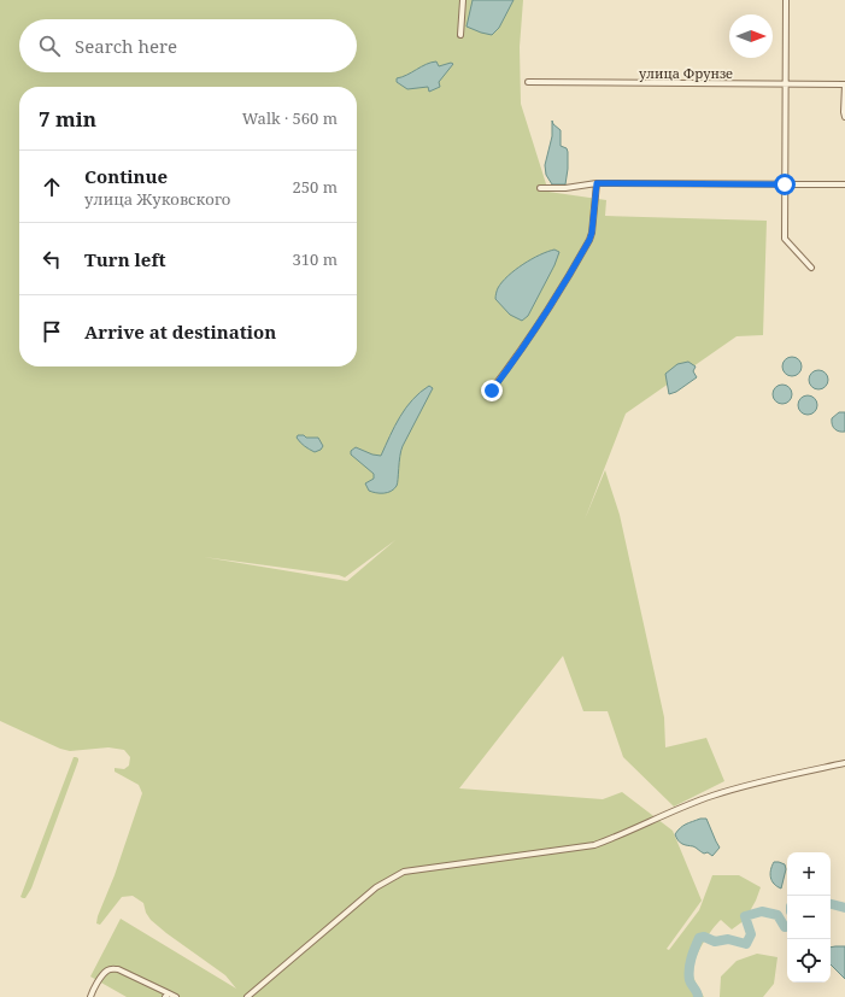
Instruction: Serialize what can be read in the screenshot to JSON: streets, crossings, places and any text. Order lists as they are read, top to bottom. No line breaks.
{"streets":{"street":["улица Фрунзе"]},"north":"right","page":{"search":"Search here","heading":["7 min","Walk · 560 m"],"list":[["Continue","улица Жуковского","250 m"],["Turn left","310 m"],"Arrive at destination"],"map_buttons":["+","−"]}}
